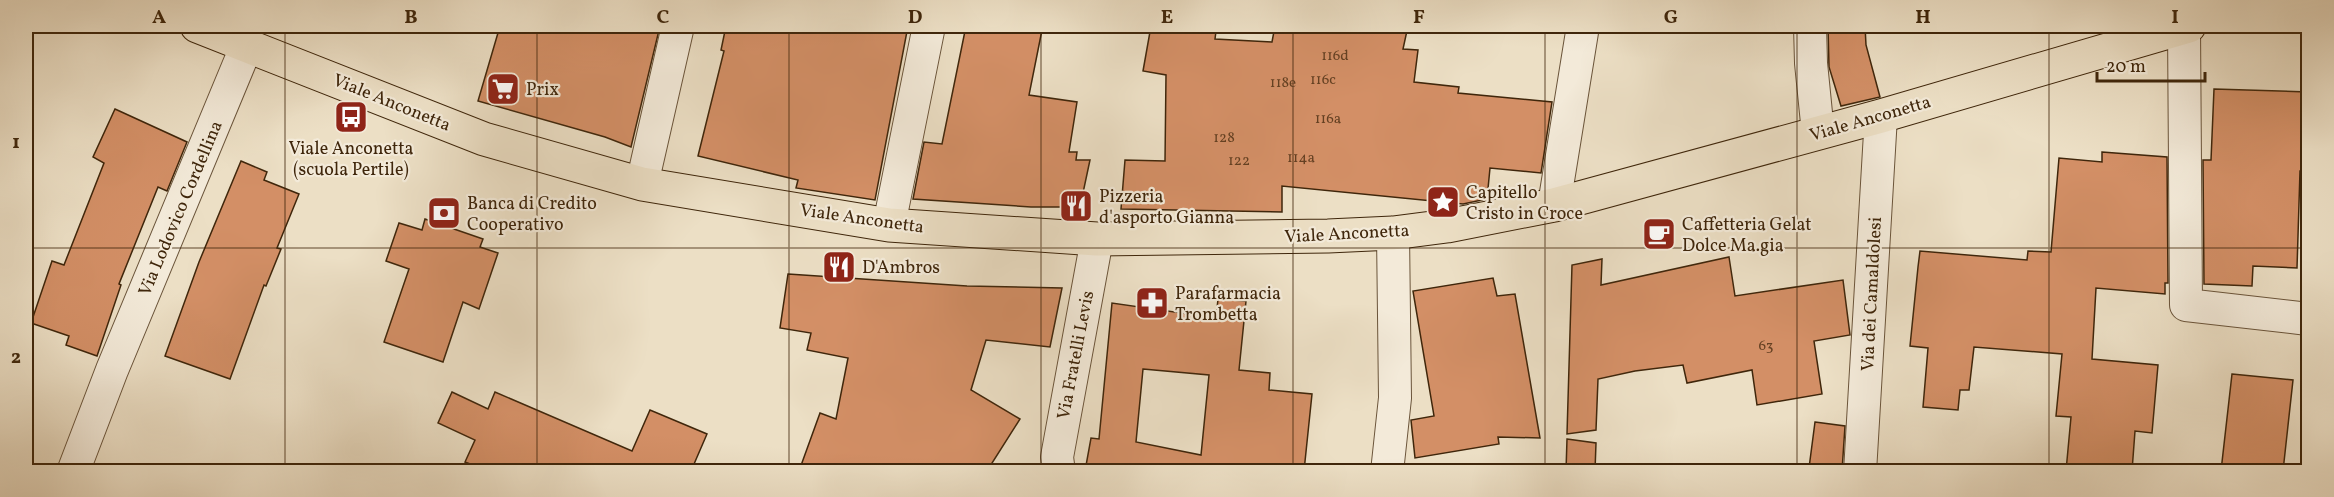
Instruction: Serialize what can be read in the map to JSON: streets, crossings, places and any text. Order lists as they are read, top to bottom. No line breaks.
{"streets":{"main road":["Viale Anconetta"],"street":["Via Lodovico Cordellina","Via dei Camaldolesi","Via Fratelli Levis"]},"crossings":[["Viale Anconetta","Via Lodovico Cordellina"],["Viale Anconetta","Via dei Camaldolesi"],["Viale Anconetta","Via Fratelli Levis"]],"places":{"supermarket":["Prix"],"bus stop":["Viale Anconetta (scuola Pertile)"],"place":["Capitello Cristo in Croce"],"restaurant":["Pizzeria d'asporto Gianna","D'Ambros"],"bank":["Banca di Credito Cooperativo"],"cafe":["Caffetteria Gelat Dolce Ma.gia"],"pharmacy":["Parafarmacia Trombetta"]},"house_numbers":["116d","116c","118e","116a","128","114a","122","63"],"scale_bar":"20 m","grid":{"columns":["A","B","C","D","E","F","G","H","I"],"rows":["1","2"]}}
